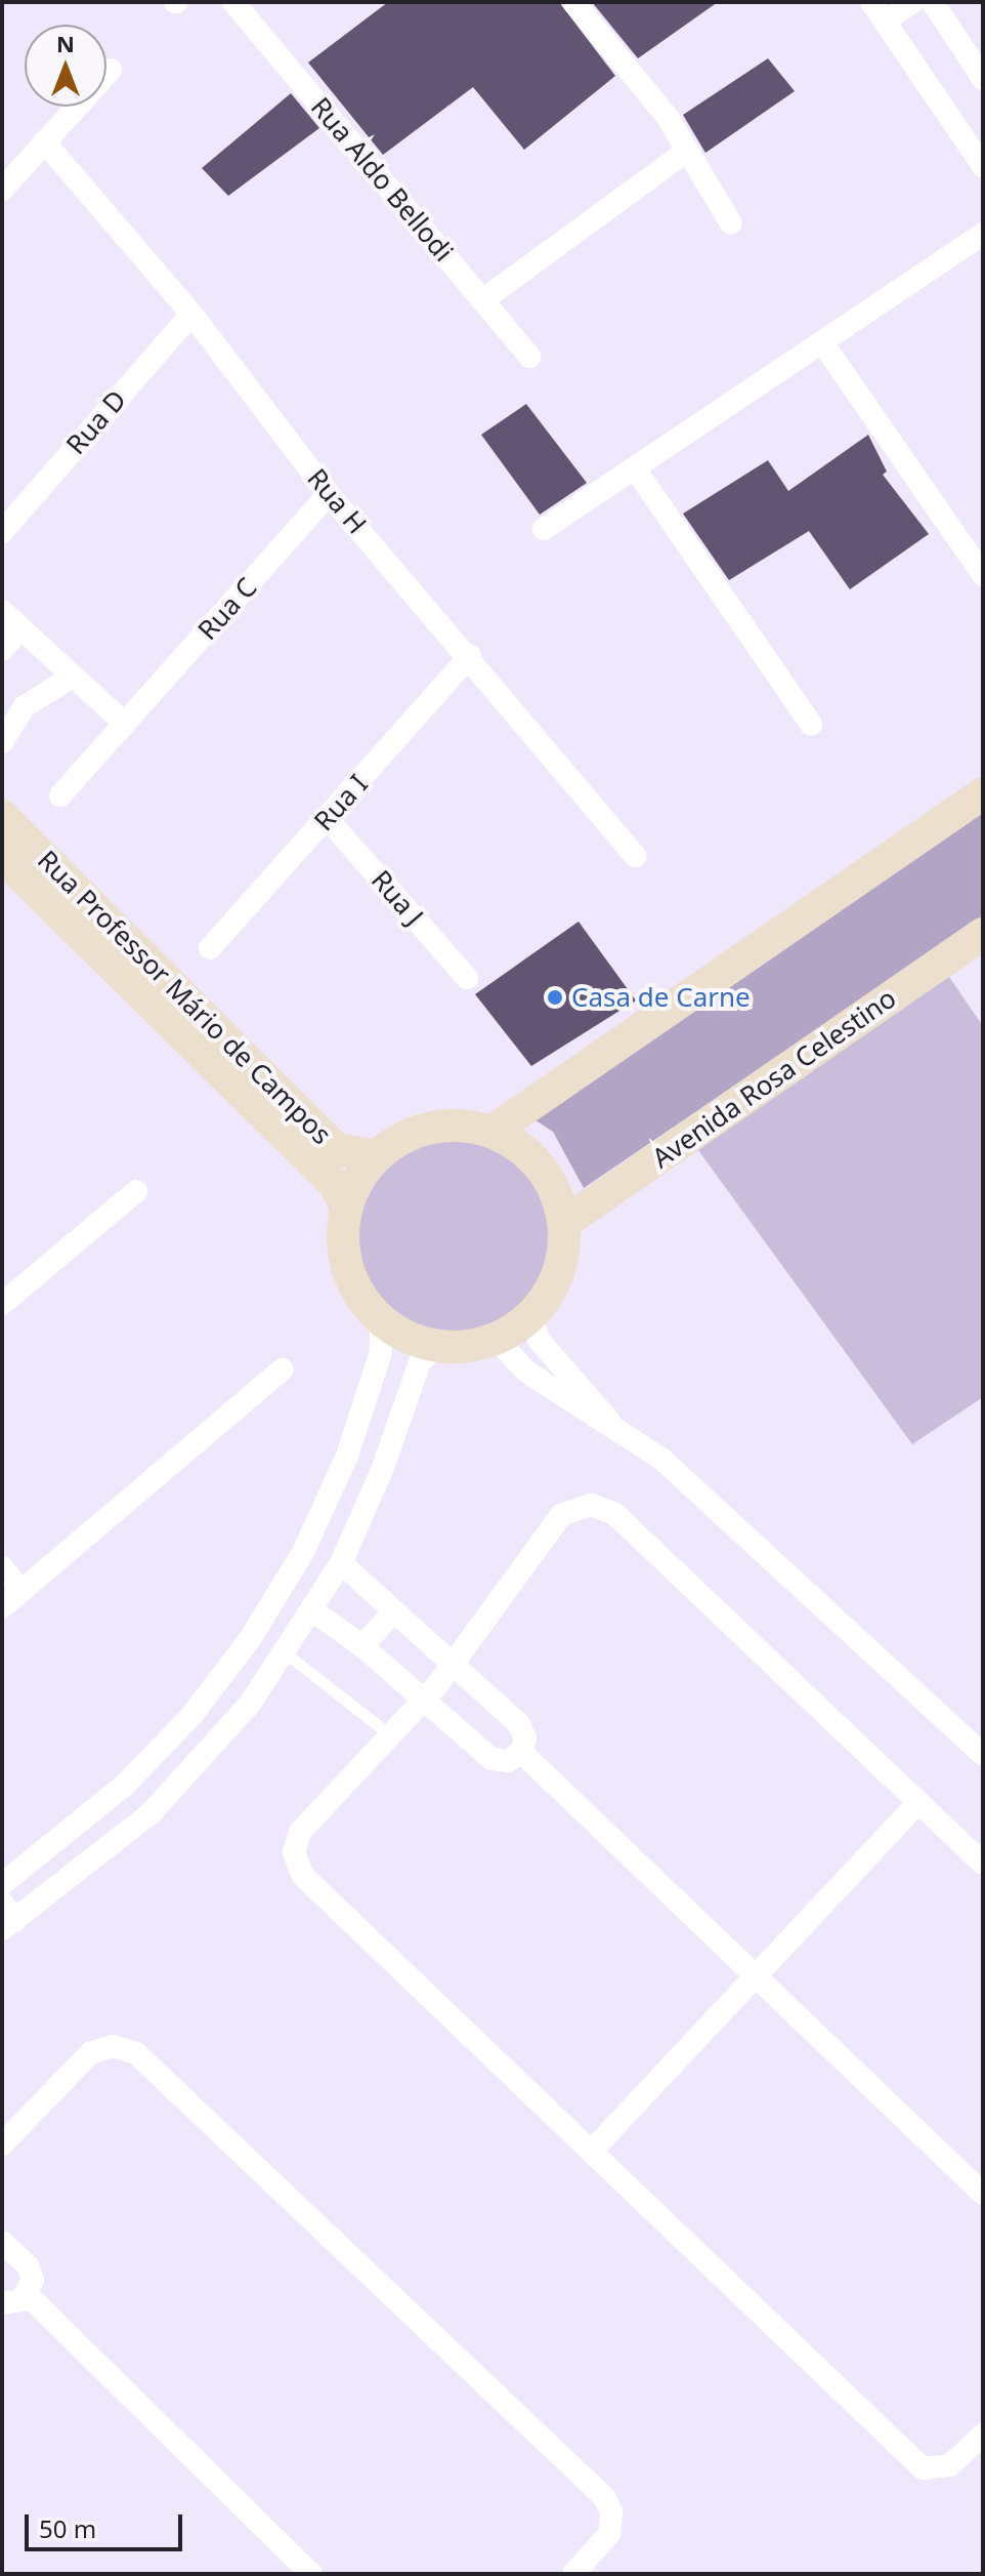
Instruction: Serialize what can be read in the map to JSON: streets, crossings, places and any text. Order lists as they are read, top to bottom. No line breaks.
{"streets":{"street":["Rua Aldo Bellodi","Rua D","Rua H","Rua C","Rua I","Rua J","Rua Professor Mário de Campos","Avenida Rosa Celestino"]},"crossings":[["Rua D","Rua H"],["Rua H","Rua C"],["Rua H","Rua I"],["Rua I","Rua J"],["Rua Professor Mário de Campos","Avenida Rosa Celestino"]],"places":["Casa de Carne"],"scale_bar":"50 m","north":"top"}
